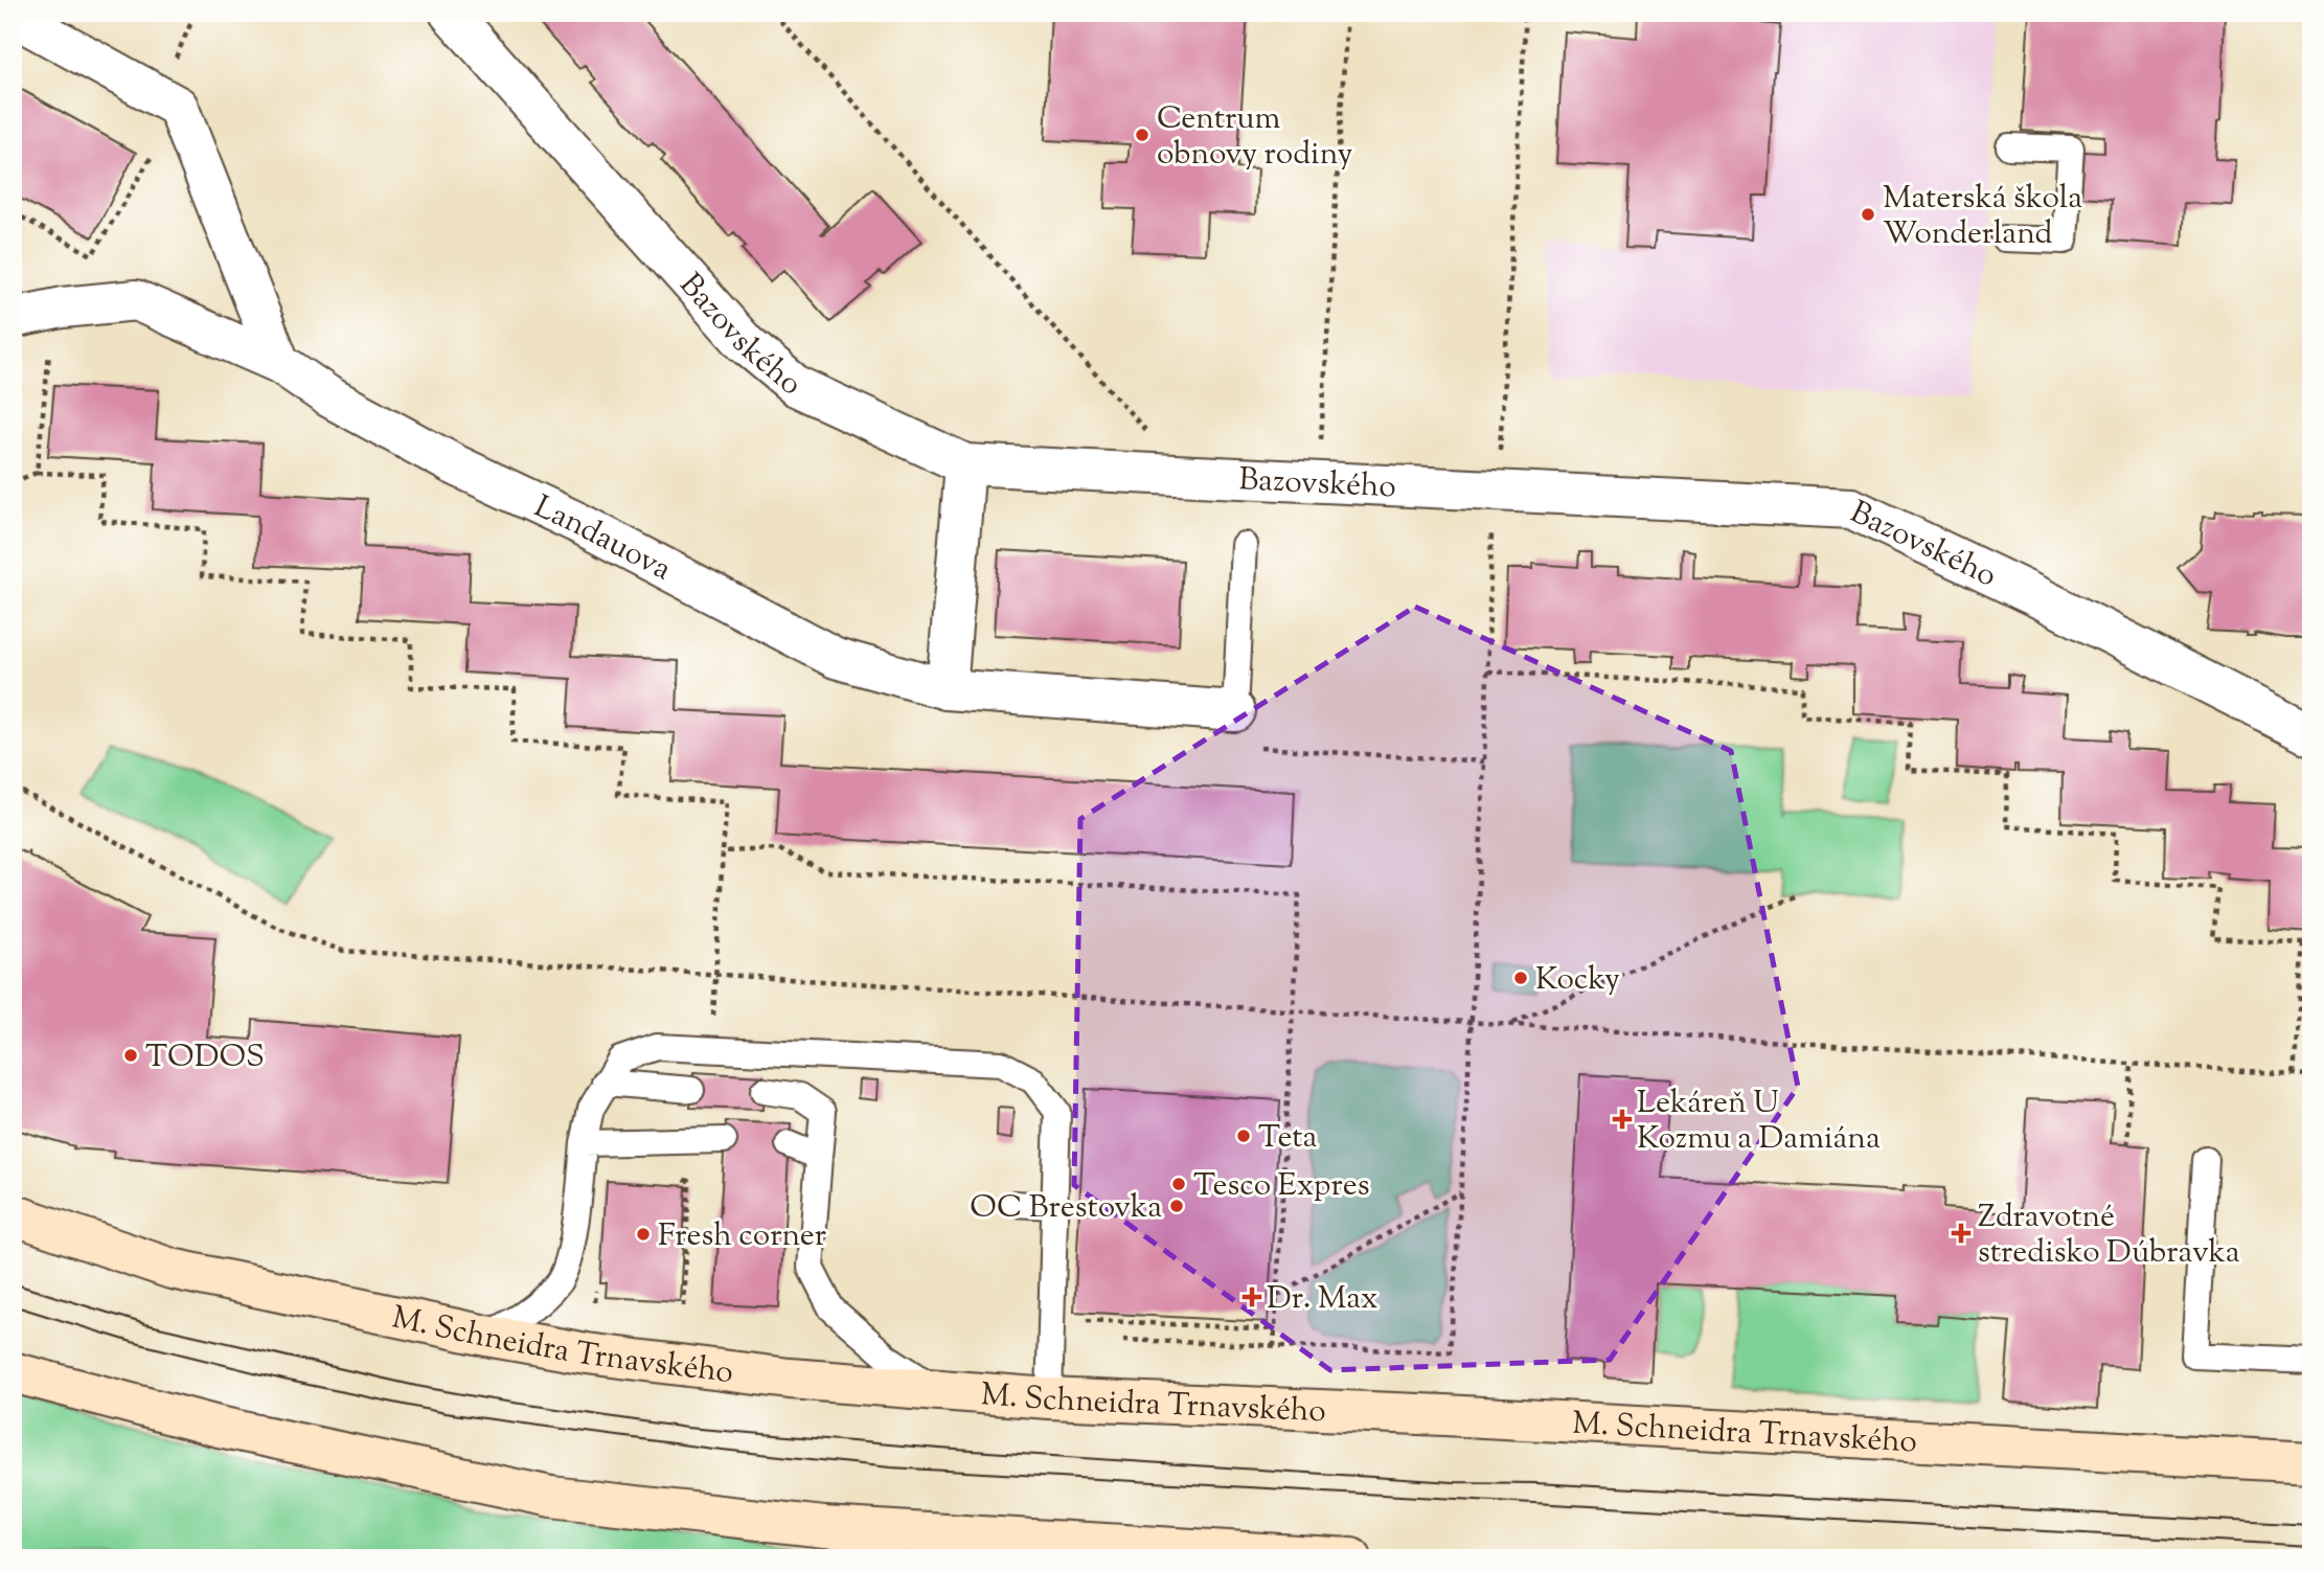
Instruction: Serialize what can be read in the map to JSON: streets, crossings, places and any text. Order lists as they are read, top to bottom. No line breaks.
{"streets":{"main road":["M. Schneidra Trnavského"],"street":["Bazovského","Landauova"]},"places":{"other":["Centrum obnovy rodiny","Materská škola Wonderland","Kocky","TODOS","Teta","Tesco Expres","OC Brestovka","Fresh corner"],"health":["Lekáreň U Kozmu a Damiána","Zdravotné stredisko Dúbravka","Dr. Max"]}}
